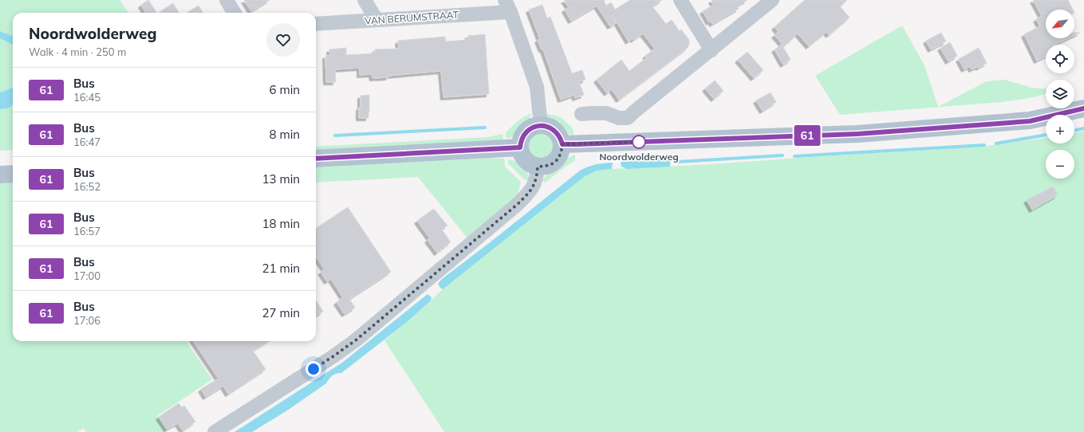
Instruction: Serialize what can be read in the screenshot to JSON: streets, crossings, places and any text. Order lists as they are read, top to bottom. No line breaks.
{"streets":{"street":["VAN BERUMSTRAAT"]},"places":["Noordwolderweg"],"lines":["bus line 61"],"north":"bottom left","page":{"on_map":"61","map_buttons":["+","−"],"heading":["Noordwolderweg","Walk · 4 min · 250 m"],"list":[{"mark":"61","name":"Bus","note":"16:45","value":"6 min"},{"mark":"61","name":"Bus","note":"16:47","value":"8 min"},{"mark":"61","name":"Bus","note":"16:52","value":"13 min"},{"mark":"61","name":"Bus","note":"16:57","value":"18 min"},{"mark":"61","name":"Bus","note":"17:00","value":"21 min"},{"mark":"61","name":"Bus","note":"17:06","value":"27 min"}]}}
